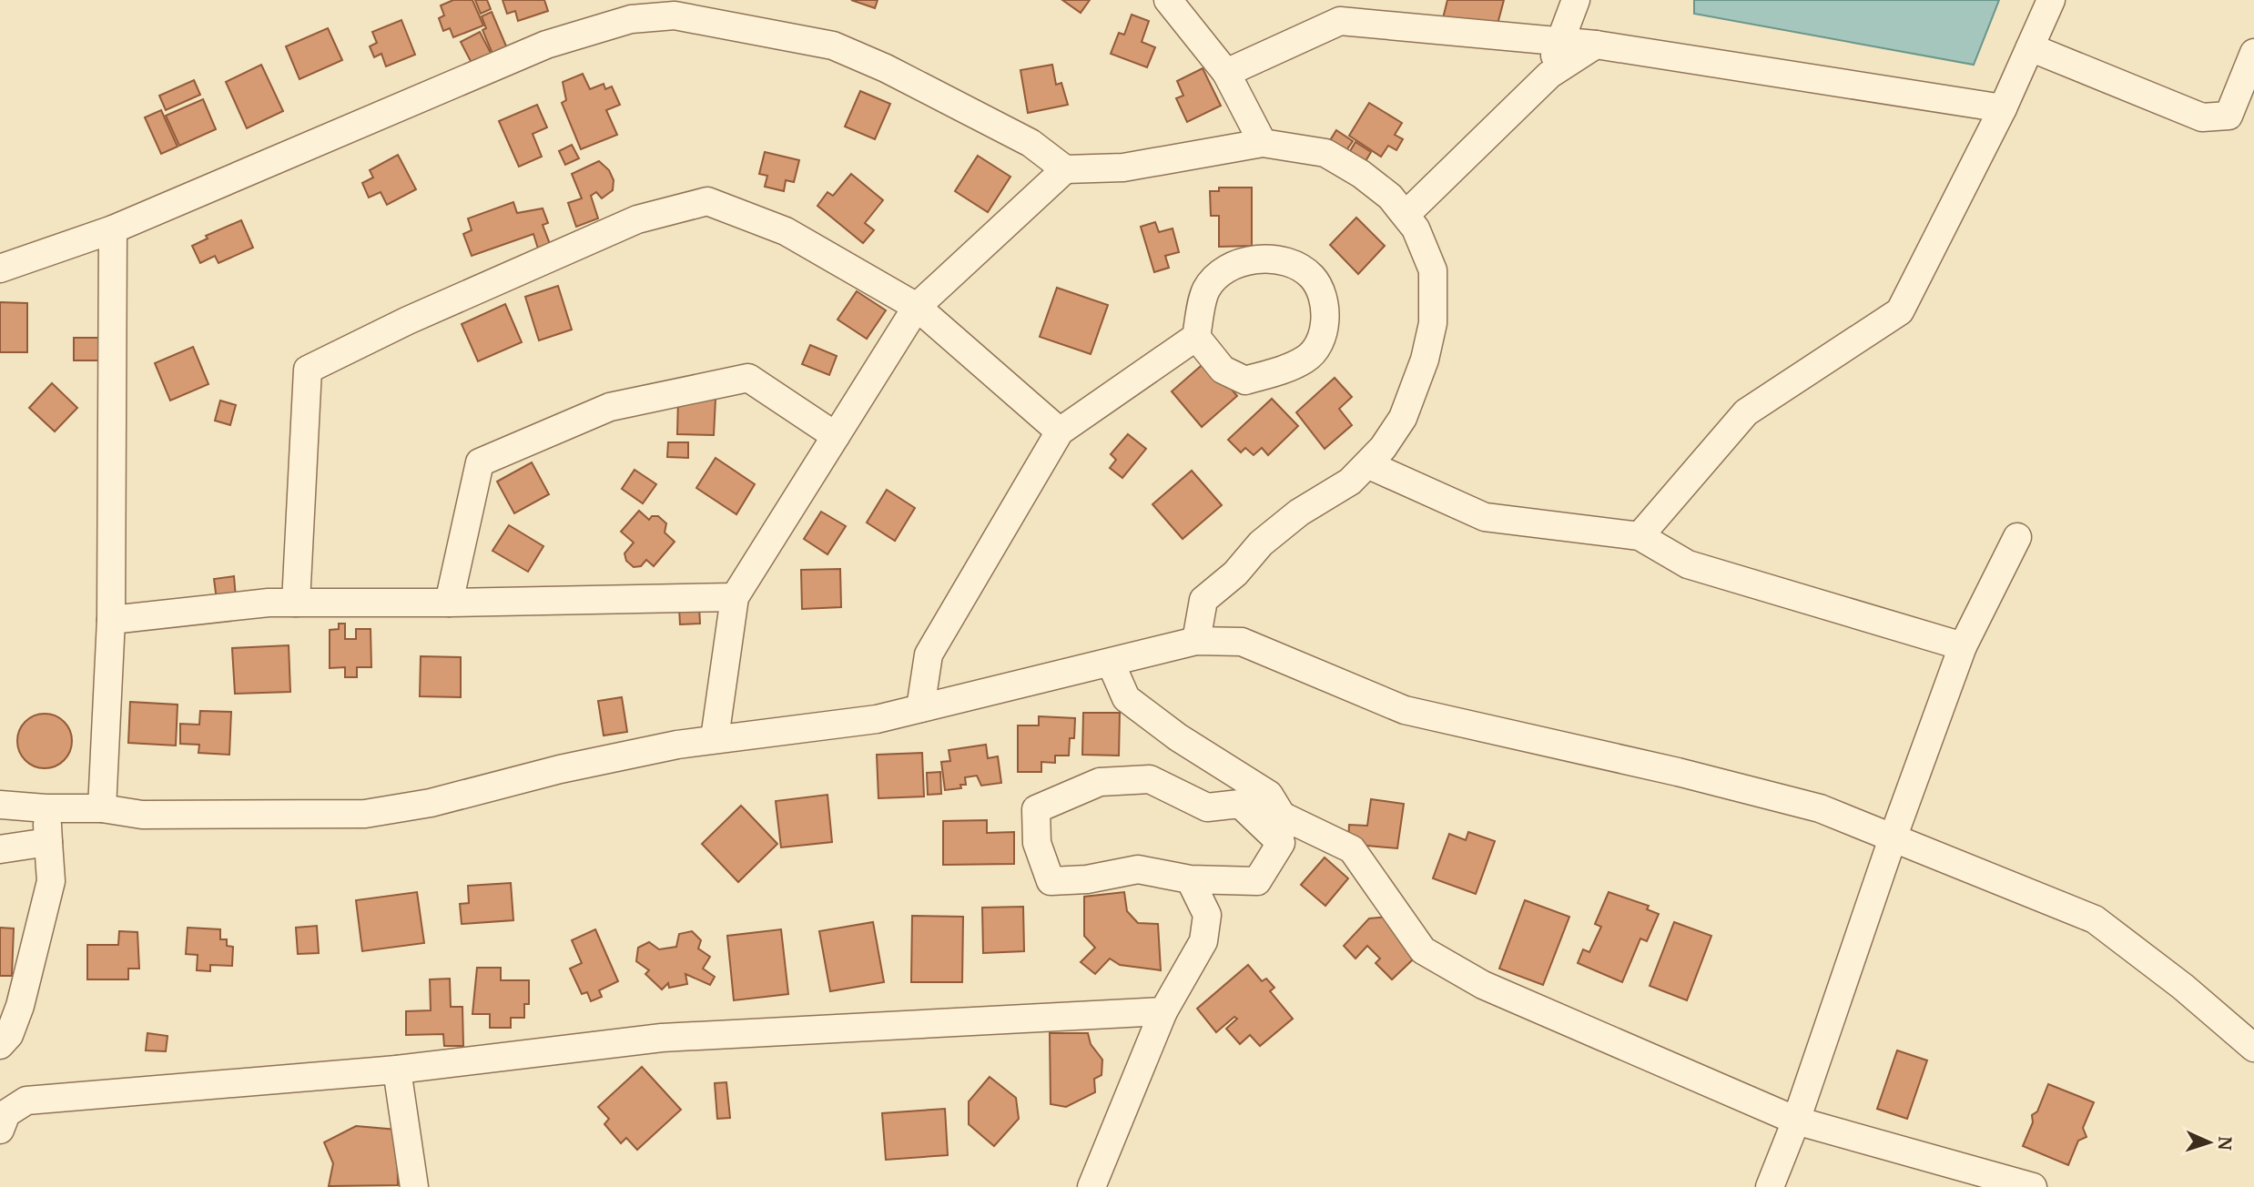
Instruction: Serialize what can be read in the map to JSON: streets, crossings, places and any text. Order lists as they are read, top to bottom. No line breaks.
{"north":"right"}
